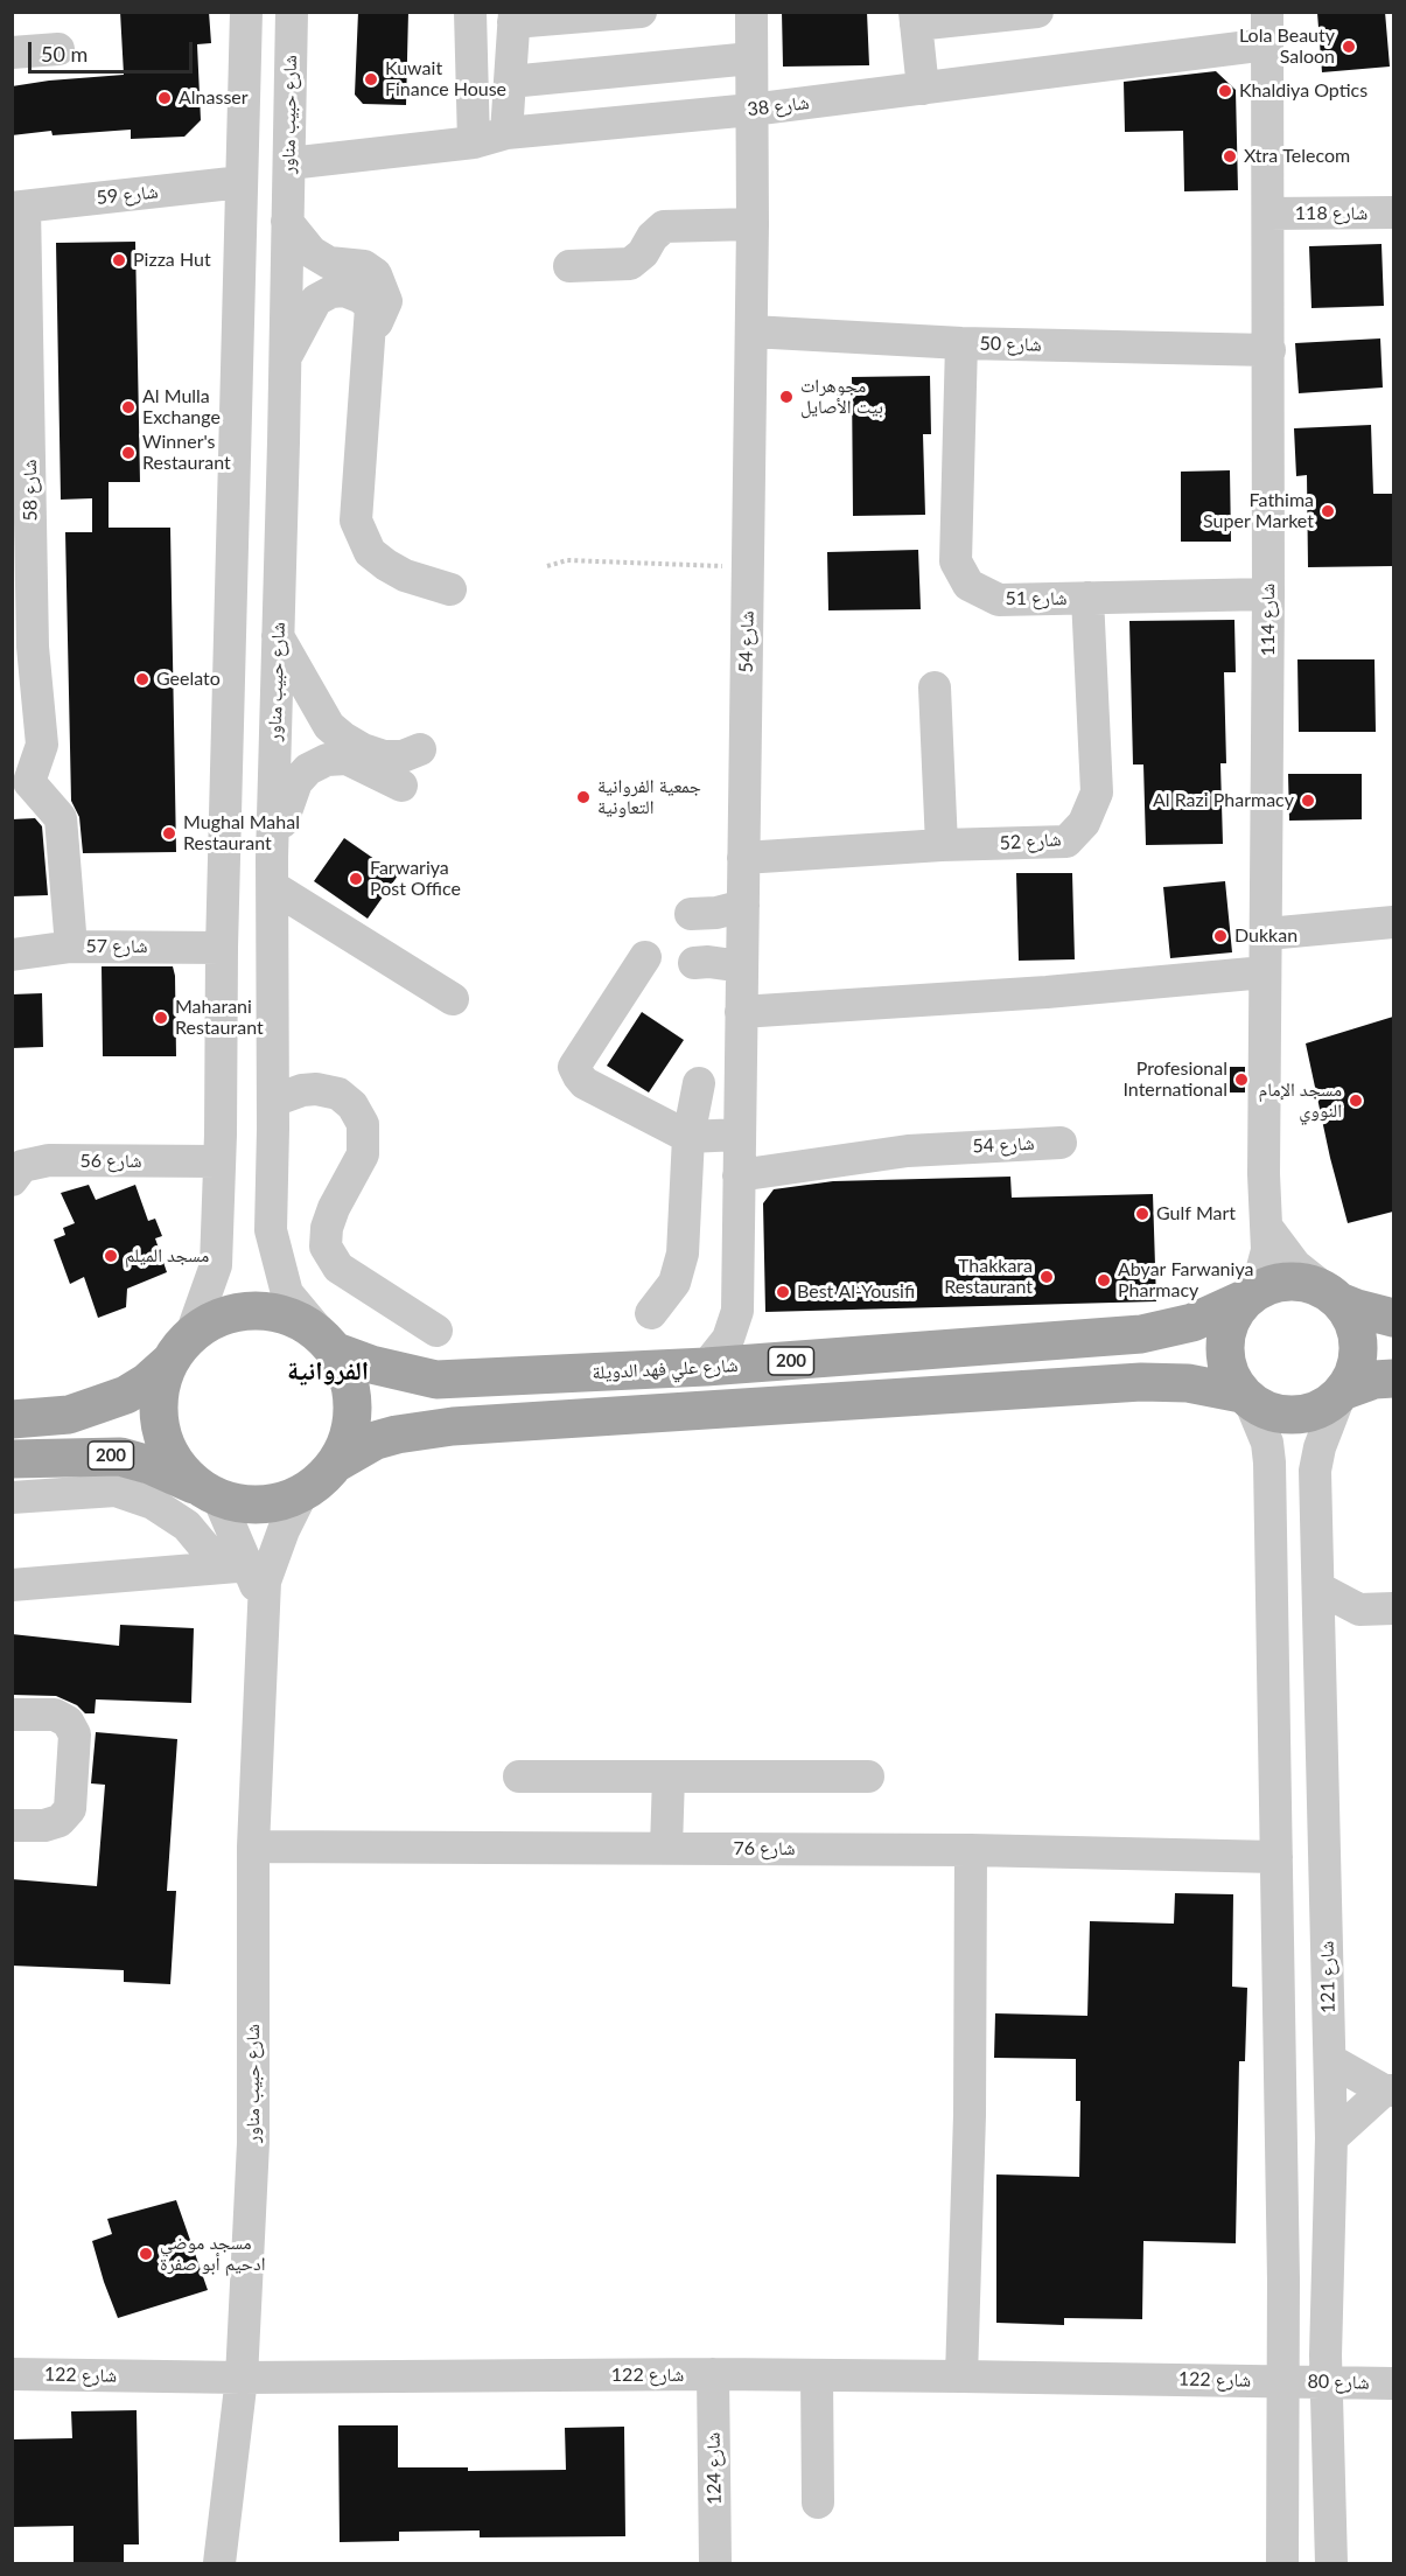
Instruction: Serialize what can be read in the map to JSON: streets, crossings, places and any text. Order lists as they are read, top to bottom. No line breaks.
{"streets":{"main road":["200","شارع علي فهد الدويلة"],"street":["شارع 38","شارع حبيب مناور","شارع 59","شارع 118","شارع 50","شارع 58","شارع 51","شارع 114","شارع 54","شارع 52","شارع 57","شارع 56","شارع 76","شارع 121","شارع 122","شارع 80","شارع 124"]},"crossings":[["شارع 38","شارع حبيب مناور"],["شارع 38","شارع 114"],["شارع 38","شارع 54"],["شارع حبيب مناور","200"],["شارع حبيب مناور","شارع علي فهد الدويلة"],["شارع حبيب مناور","شارع 76"],["شارع حبيب مناور","شارع 122"],["شارع 59","شارع 58"],["شارع 118","شارع 114"],["شارع 50","شارع 51"],["شارع 50","شارع 114"],["شارع 50","شارع 54"],["شارع 51","شارع 114"],["شارع 51","شارع 52"],["شارع 114","200"],["شارع 114","شارع علي فهد الدويلة"],["شارع 114","شارع 121"],["شارع 54","شارع 52"],["شارع 54","شارع علي فهد الدويلة"],["200","شارع علي فهد الدويلة"],["200","شارع 121"],["شارع علي فهد الدويلة","شارع 121"],["شارع 121","شارع 80"],["شارع 122","شارع 80"],["شارع 122","شارع 124"]],"districts":["الفروانية"],"places":["Lola Beauty Saloon","Kuwait Finance House","Khaldiya Optics","Alnasser","Xtra Telecom","Pizza Hut","مجوهرات بيت الأصايل","Al Mulla Exchange","Winner's Restaurant","Fathima Super Market","Geelato","جمعية الفروانية التعاونية","Al Razi Pharmacy","Mughal Mahal Restaurant","Farwariya Post Office","Dukkan","Maharani Restaurant","Profesional International","مسجد الإمام النووي","Gulf Mart","مسجد الميلم","Thakkara Restaurant","Abyar Farwaniya Pharmacy","Best Al-Yousifi","مسجد موضي ادحيم أبو صفرة"],"scale_bar":"50 m"}
